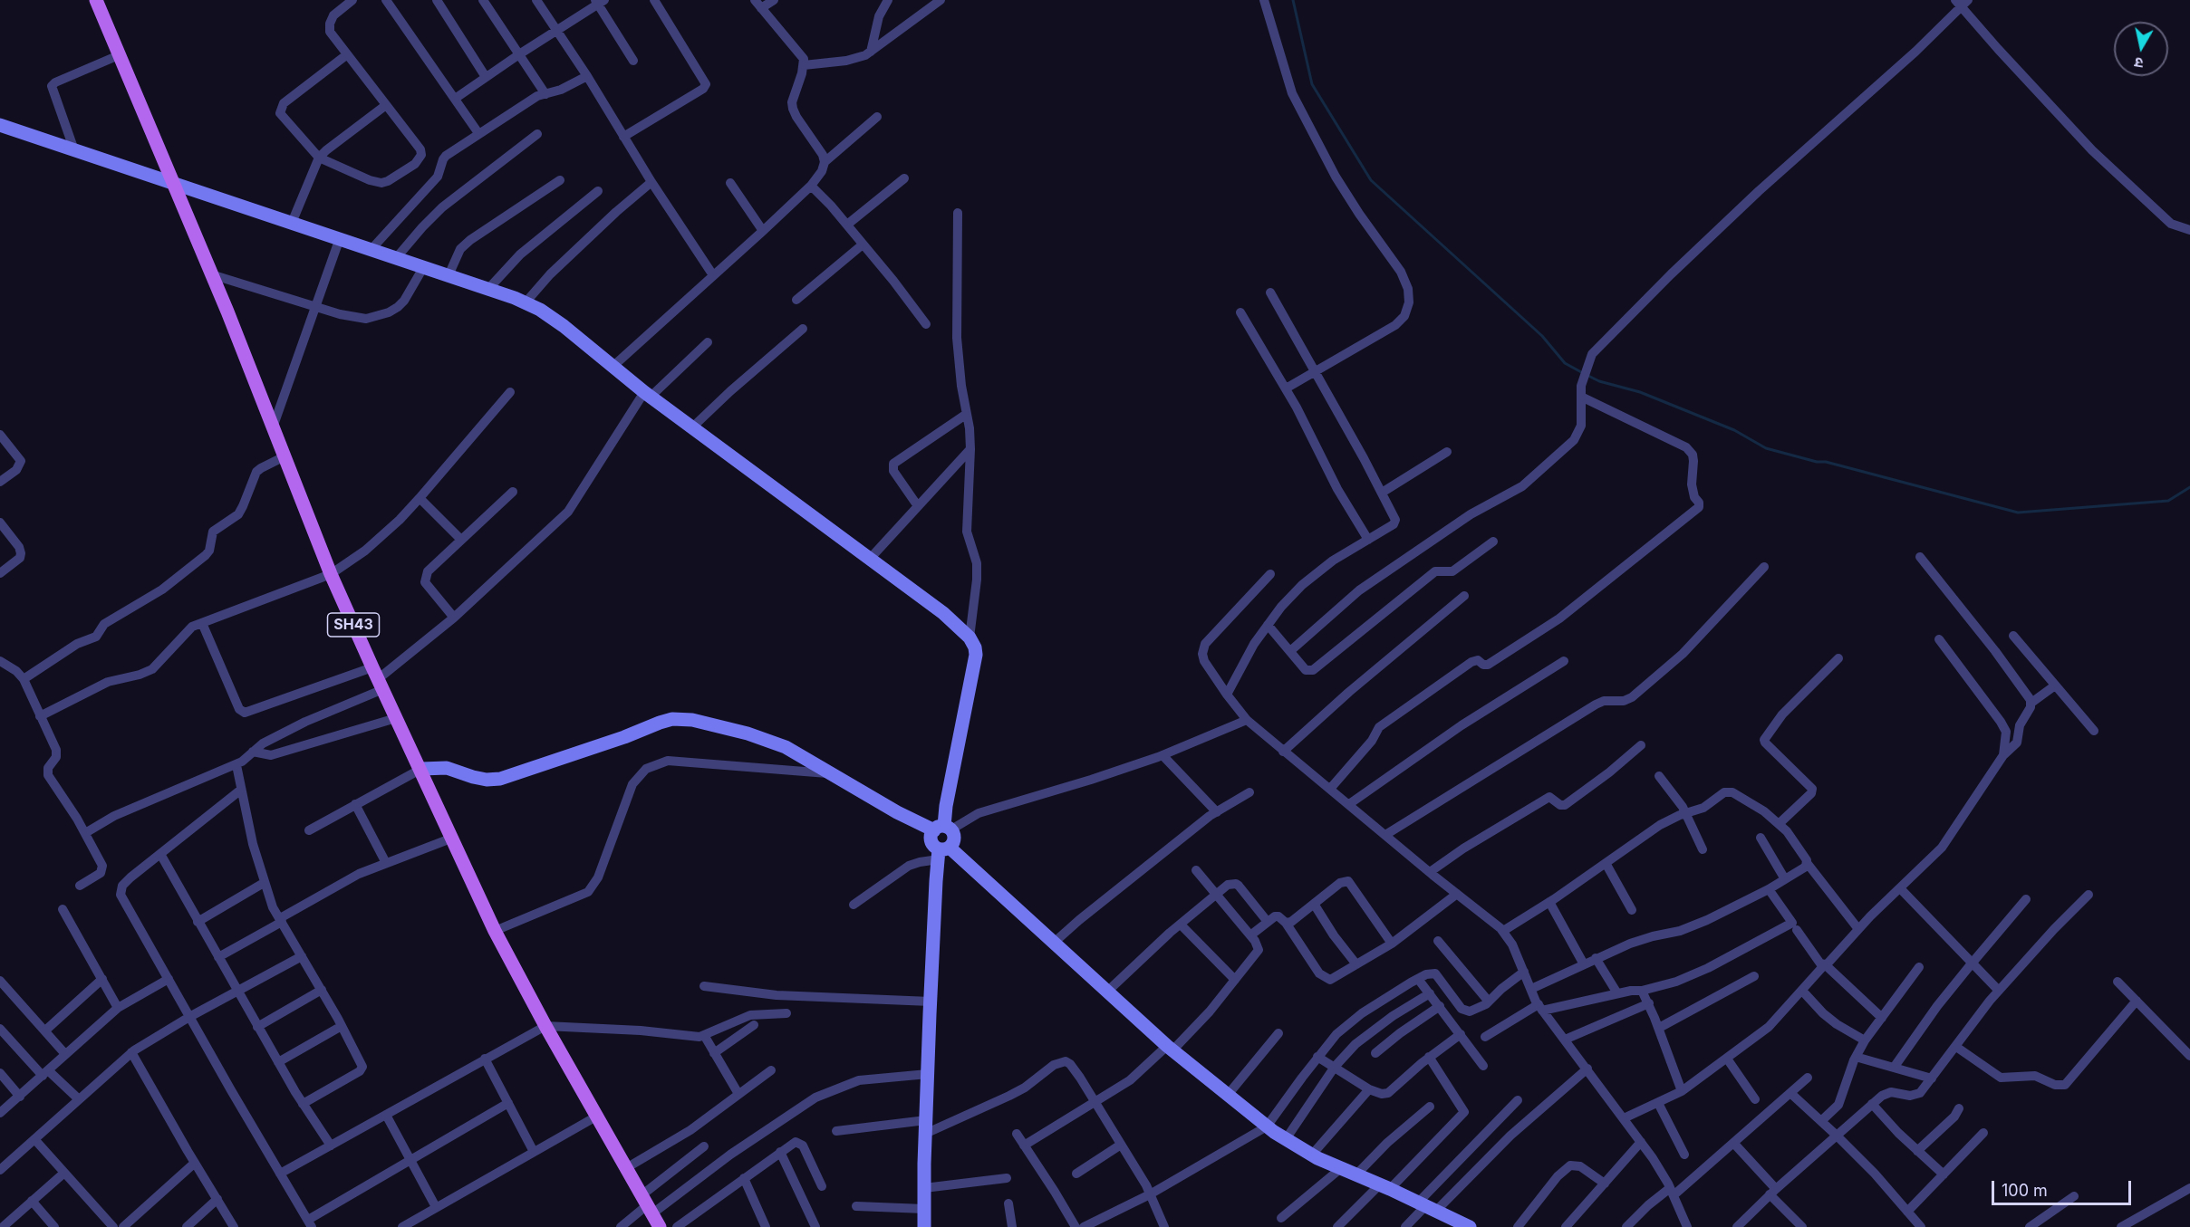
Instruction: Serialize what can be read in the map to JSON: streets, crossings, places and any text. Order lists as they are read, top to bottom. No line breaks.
{"streets":{"main road":["SH43"]},"scale_bar":"100 m","north":"bottom"}
